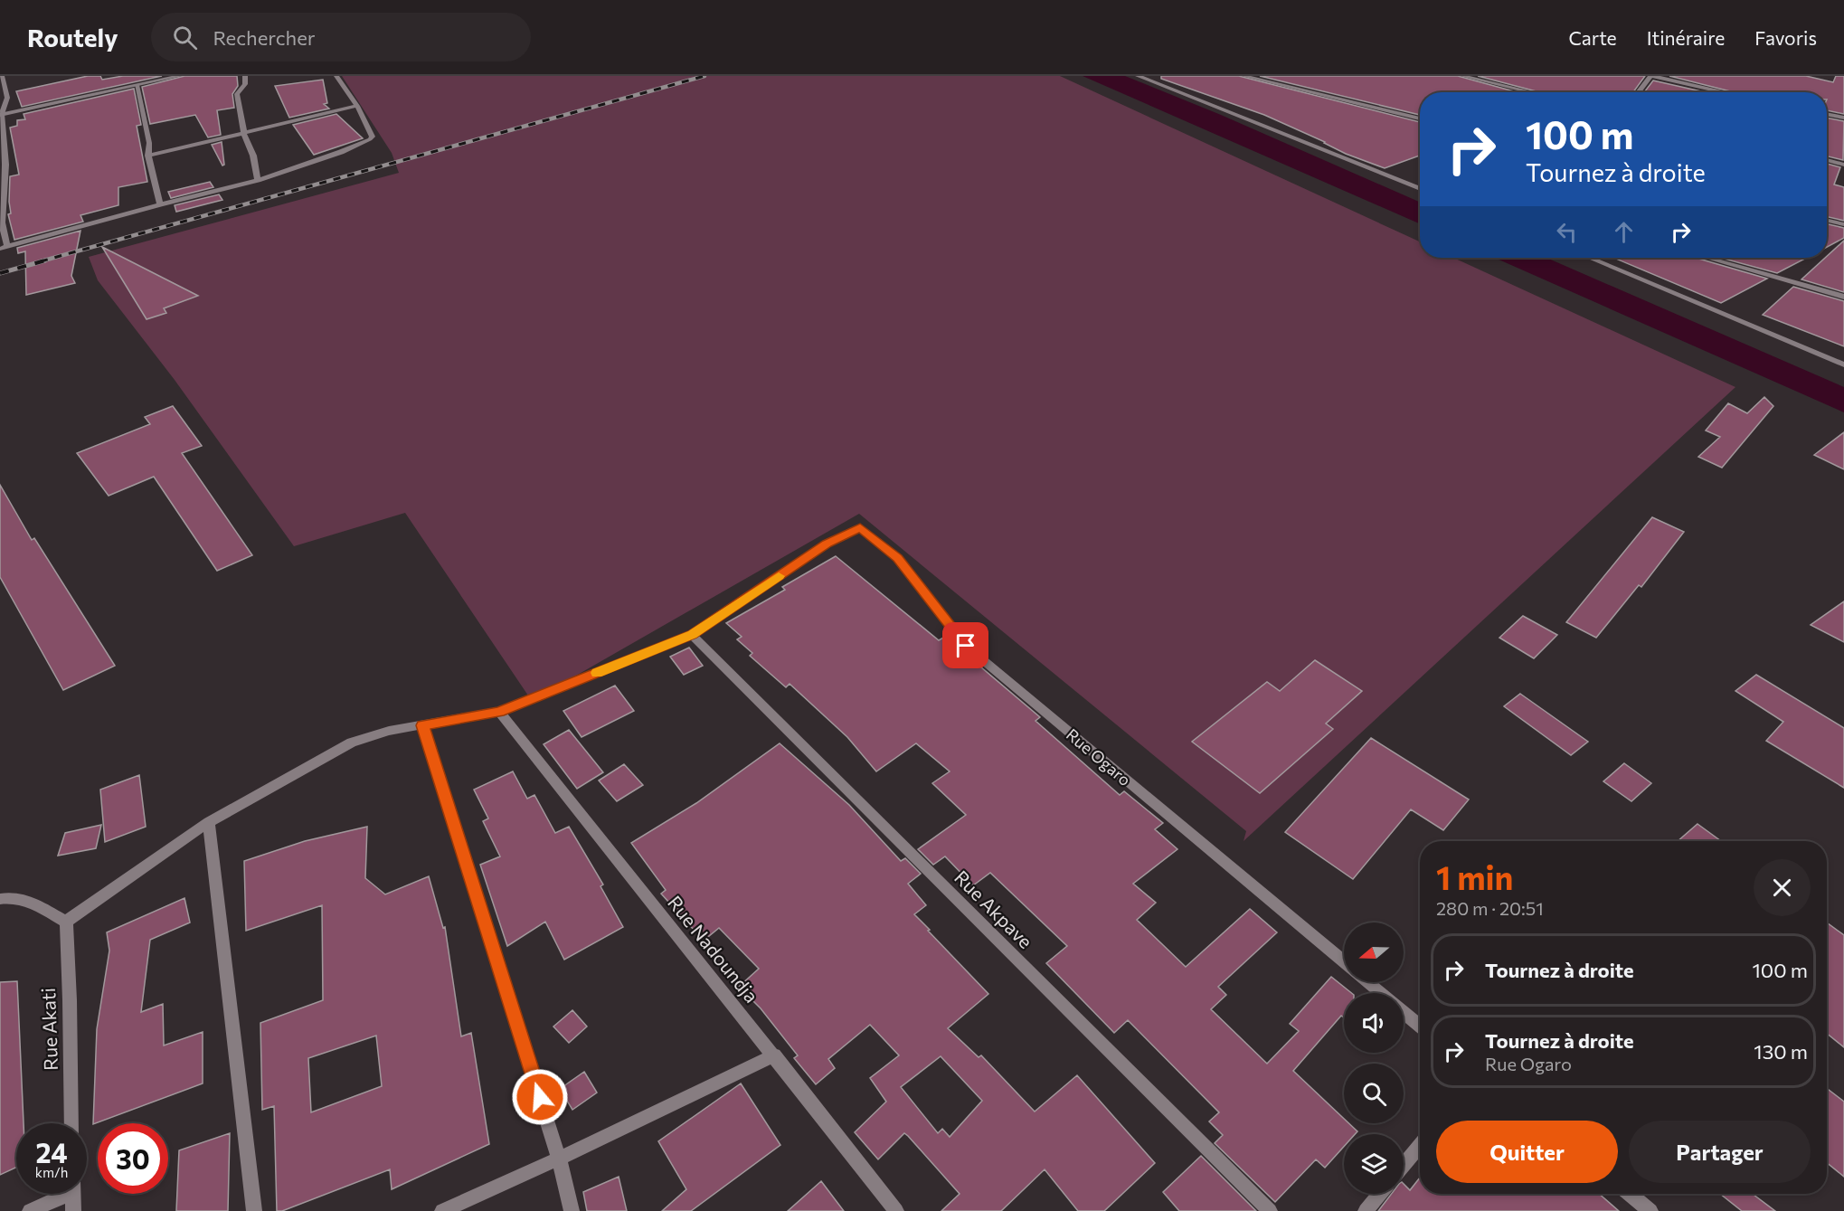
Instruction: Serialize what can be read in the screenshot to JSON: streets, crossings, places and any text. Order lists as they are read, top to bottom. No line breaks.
{"streets":{"street":["Rue Ogaro","Rue Akpave","Rue Nadoundja","Rue Akati"]},"crossings":[["Rue Ogaro","Rue Akpave"]],"north":"left","page":{"header":"Routely","search":"Rechercher","nav":["Carte","Itinéraire","Favoris"],"turn":["100 m","Tournez à droite"],"heading":["1 min","280 m · 20:51"],"list":[{"name":"Tournez à droite","value":"100 m"},{"name":"Tournez à droite","note":"Rue Ogaro","value":"130 m"}],"buttons":["Quitter","Partager"],"speed":"24 km/h","limit":"30"}}
